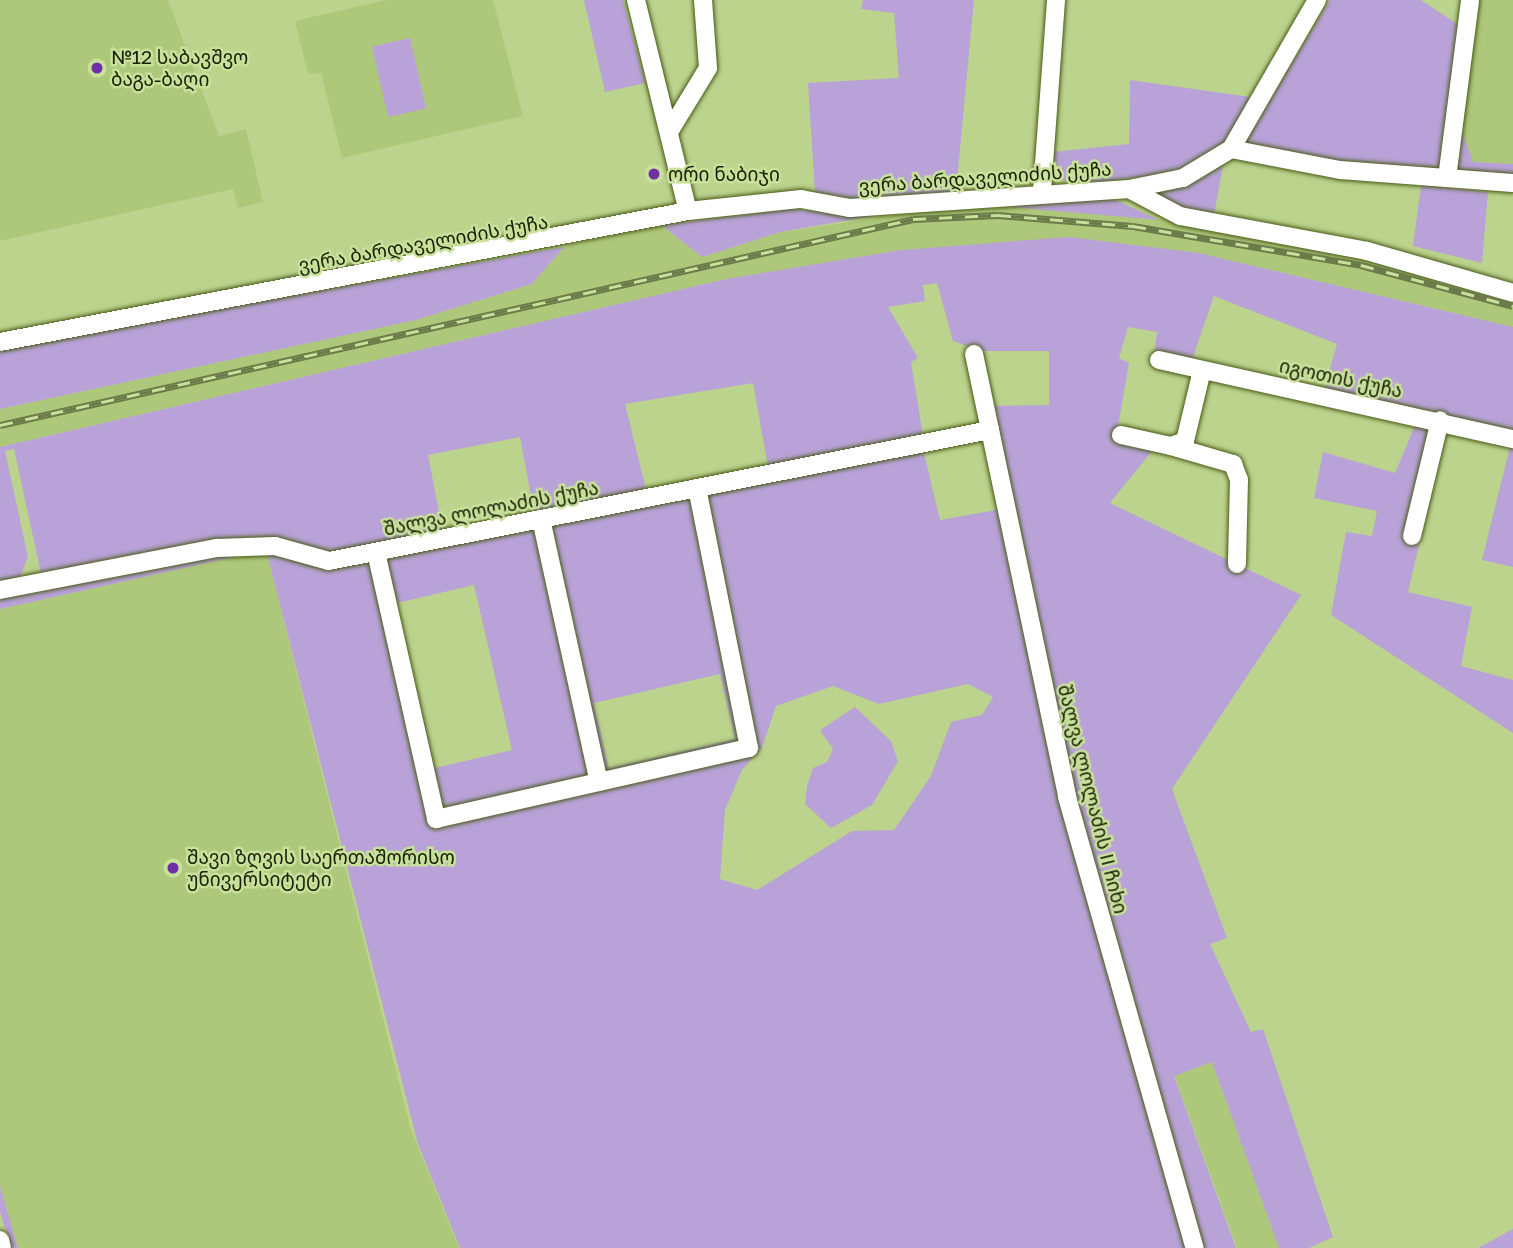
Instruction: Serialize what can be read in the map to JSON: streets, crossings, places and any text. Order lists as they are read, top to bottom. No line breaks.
{"streets":{"street":["ვერა ბარდაველიძის ქუჩა","იგოთის ქუჩა","შალვა ლოლაძის ქუჩა","შალვა ლოლაძის II ჩიხი"]},"crossings":[["შალვა ლოლაძის ქუჩა","შალვა ლოლაძის II ჩიხი"]],"places":["№12 საბავშვო ბაგა-ბაღი","ორი ნაბიჯი","შავი ზღვის საერთაშორისო უნივერსიტეტი"]}
